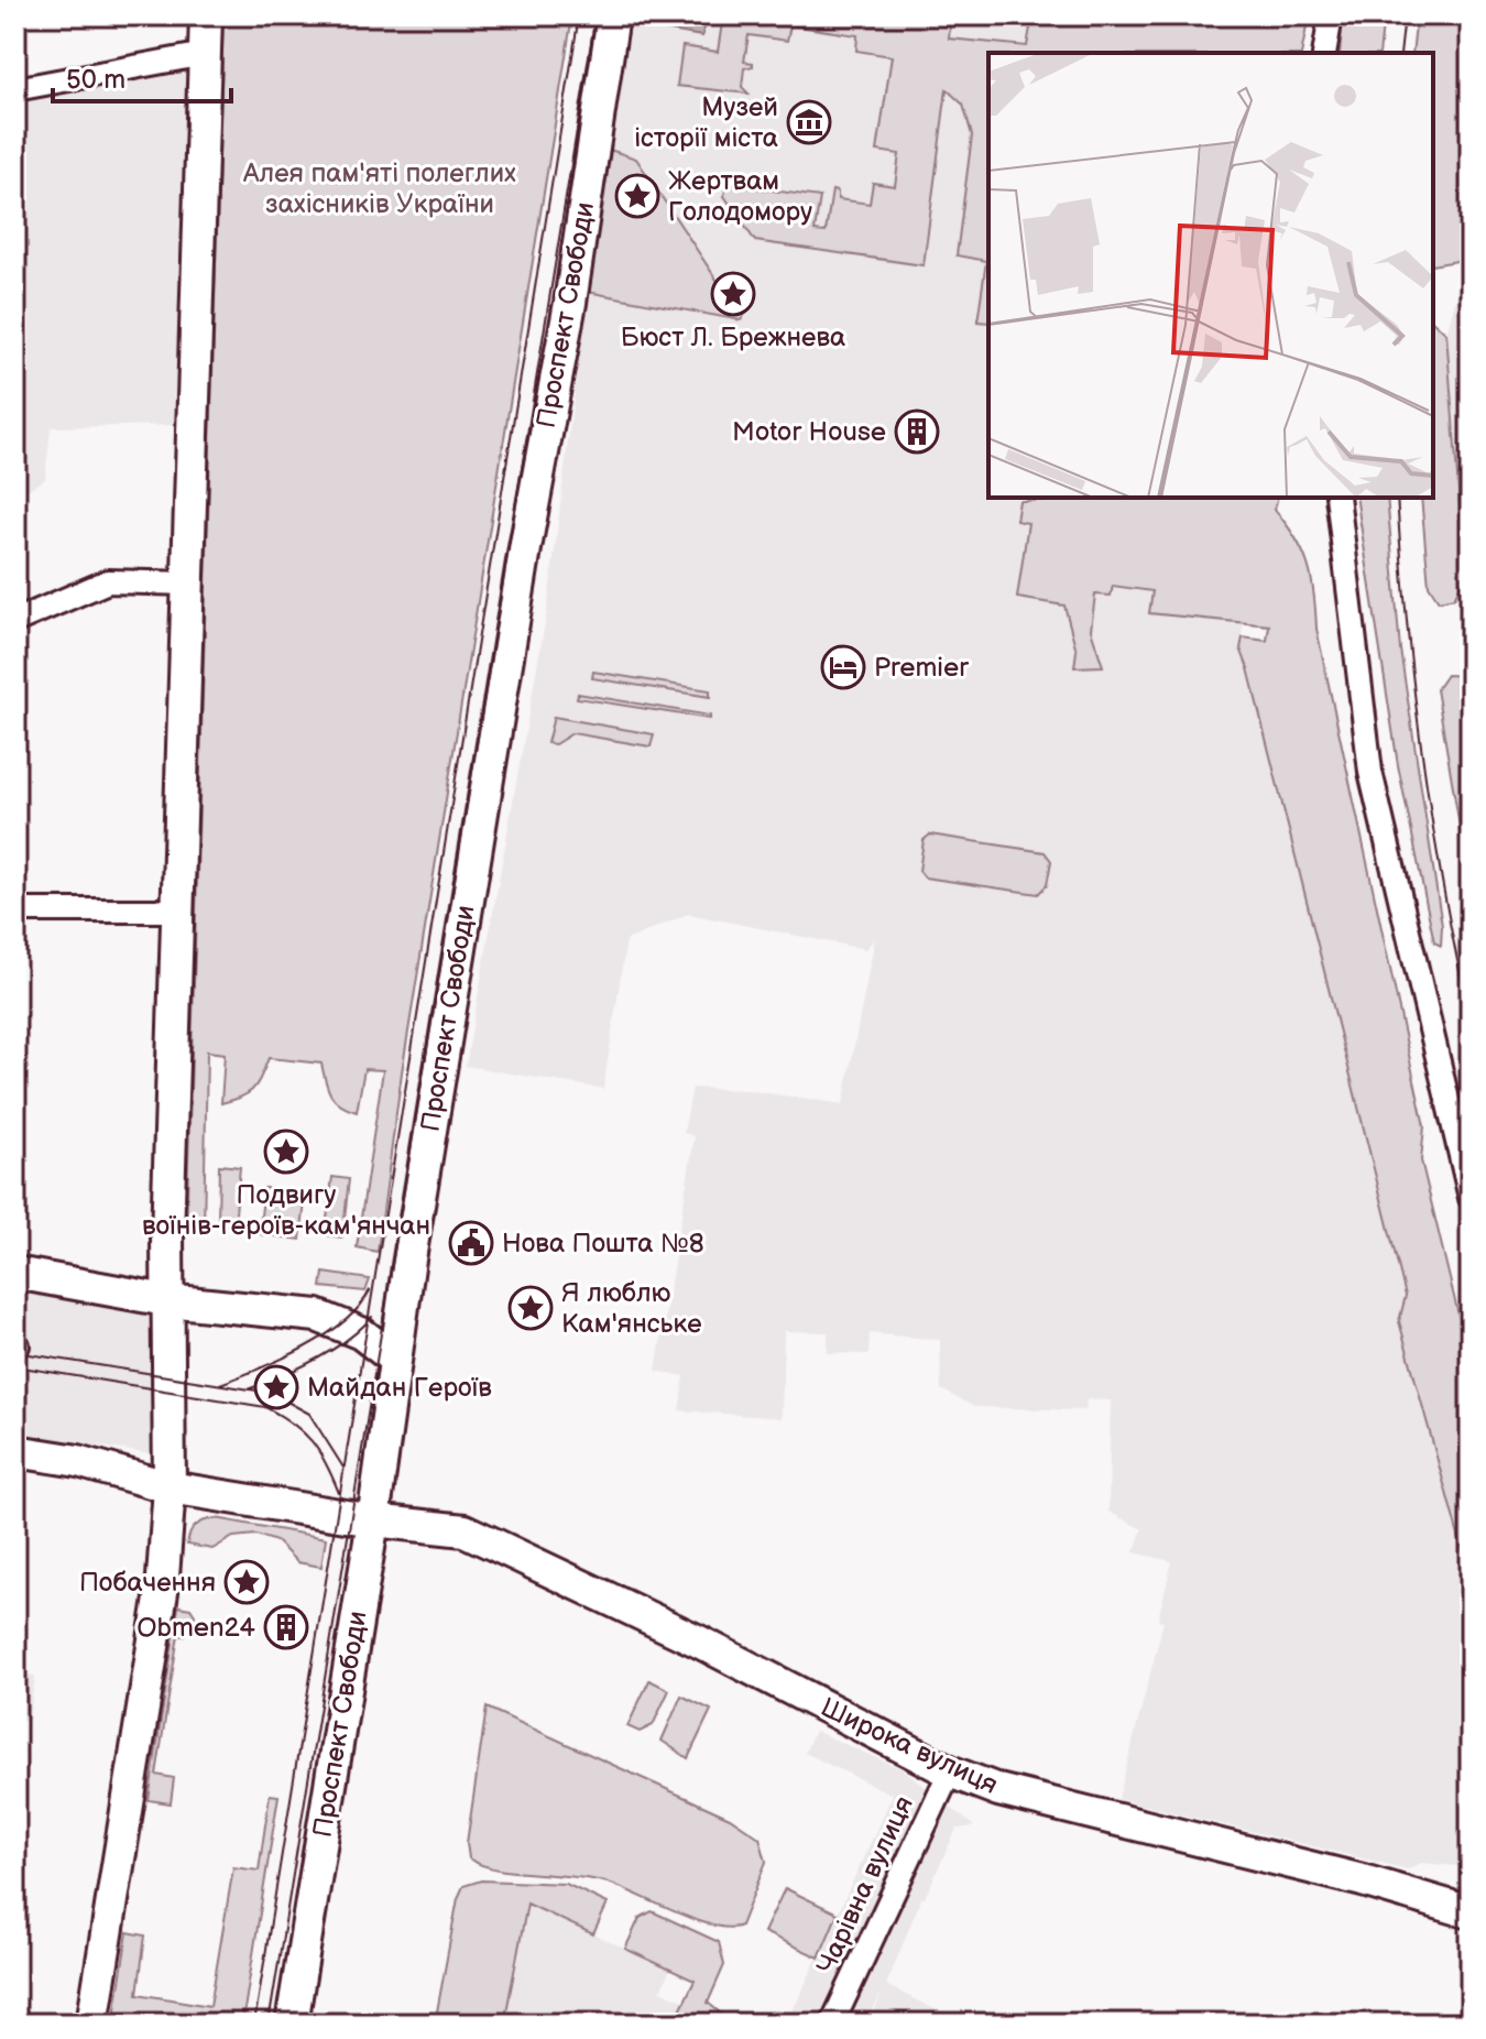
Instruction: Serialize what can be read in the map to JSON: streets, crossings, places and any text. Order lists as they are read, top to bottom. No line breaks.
{"streets":{"main road":["Проспект Свободи","Широка вулиця"],"street":["Чарівна вулиця"]},"crossings":[["Проспект Свободи","Широка вулиця"],["Широка вулиця","Чарівна вулиця"]],"parks":["Алея пам'яті полеглих захісників України"],"places":{"museum":["Музей історії міста"],"place":["Жертвам Голодомору","Бюст Л. Брежнева","Подвигу воїнів-героїв-кам'янчан","Я люблю Кам'янське","Майдан Героїв","Побачення"],"building":["Motor House","Obmen24"],"hotel":["Premier"],"public building":["Нова Пошта №8"]},"scale_bar":"50 m"}
